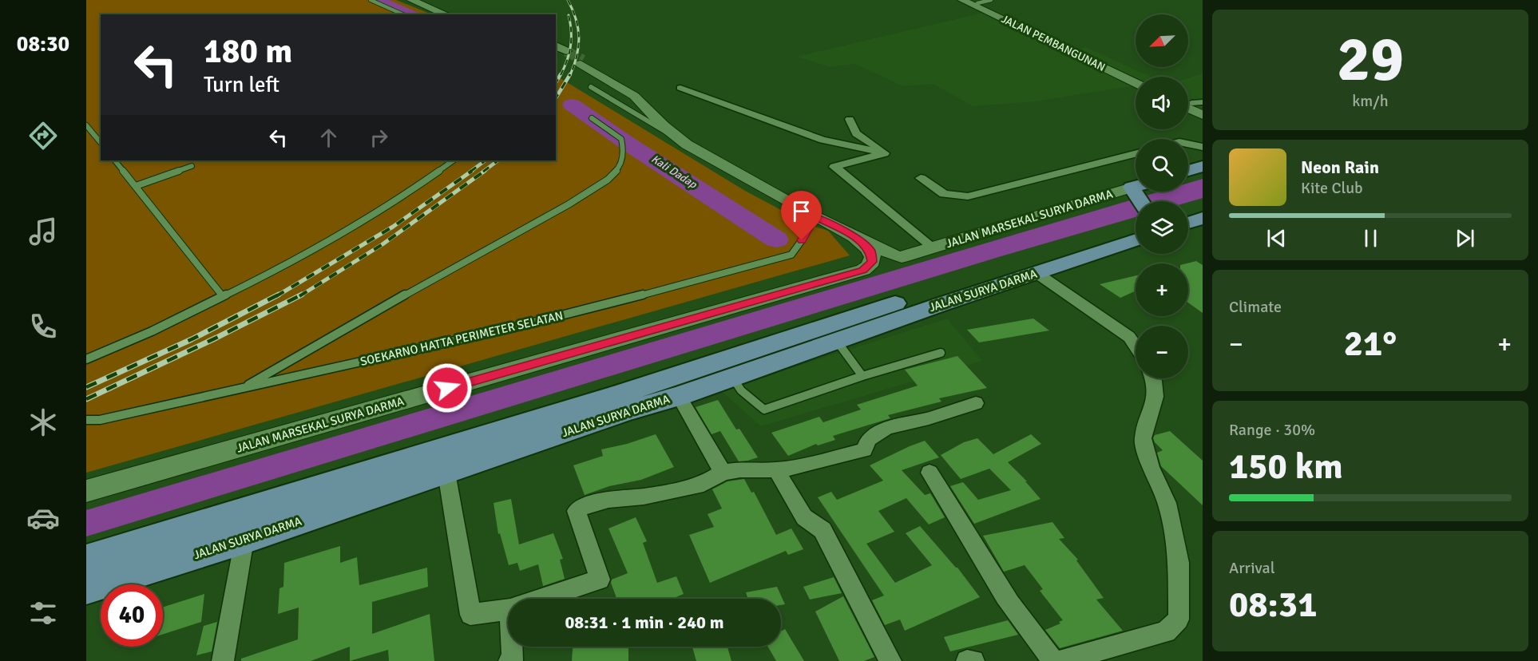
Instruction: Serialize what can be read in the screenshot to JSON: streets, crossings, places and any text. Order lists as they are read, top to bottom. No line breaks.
{"streets":{"main road":["JALAN PEMBANGUNAN","JALAN MARSEKAL SURYA DARMA","JALAN SURYA DARMA"],"lane":["SOEKARNO HATTA PERIMETER SELATAN"]},"water":["Kali Dadap"],"north":"bottom left","page":{"tabs":"08:30","tile":[["29","km/h"],"Climate",["Range · 30%","150 km"],["Arrival","08:31"]],"map_buttons":["+","−"],"turn":["180 m","Turn left"],"song":["Neon Rain","Kite Club"],"heat":["−","21°","+"],"limit":"40","trip":"08:31 · 1 min · 240 m"}}
